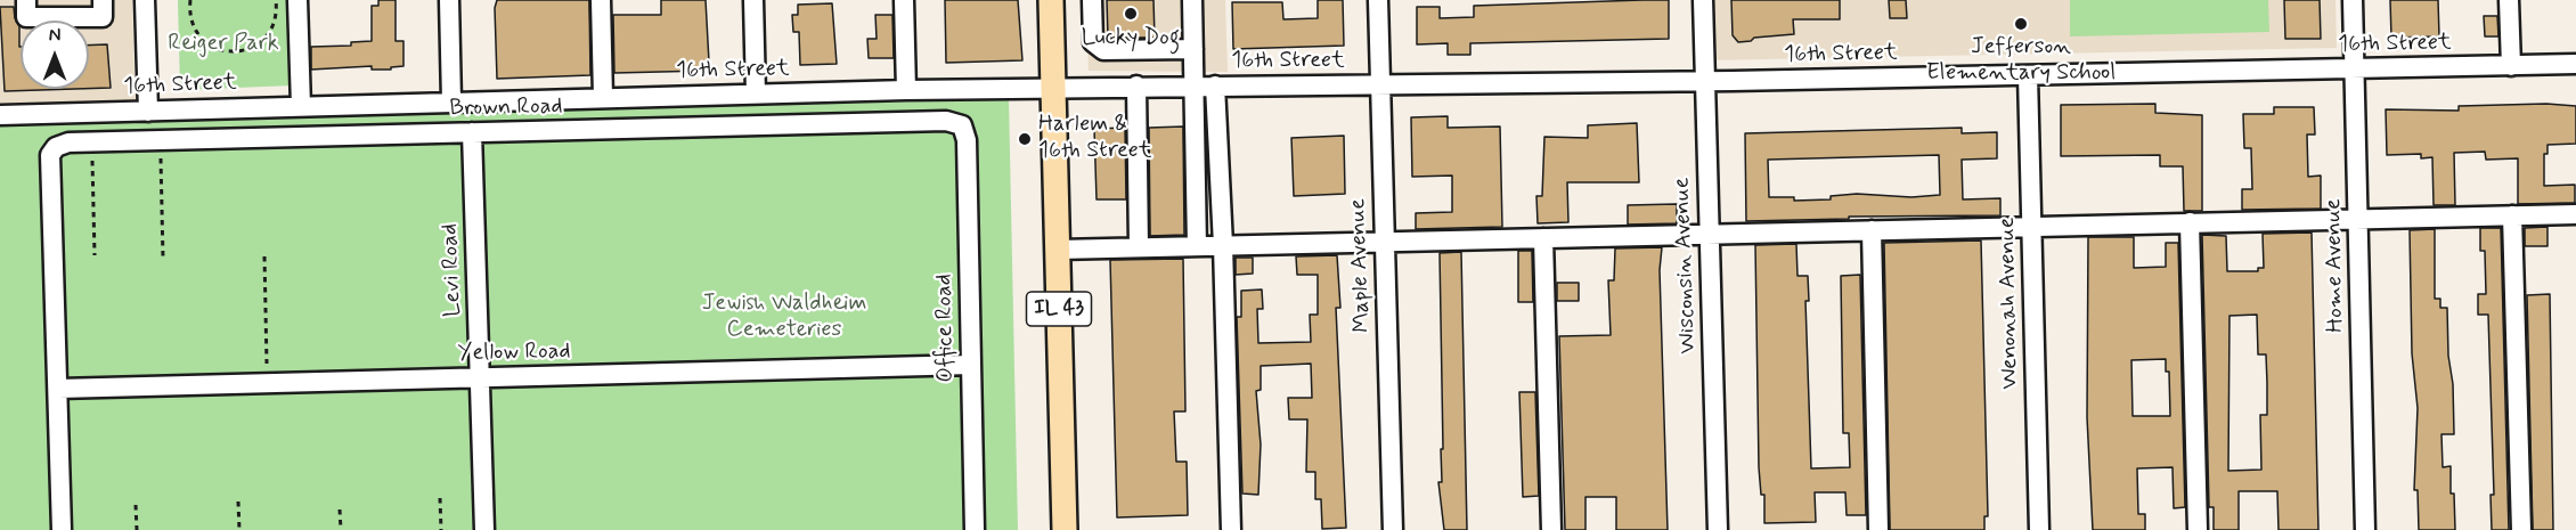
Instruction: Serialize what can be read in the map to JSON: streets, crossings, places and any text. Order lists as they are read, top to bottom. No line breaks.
{"streets":{"main road":["IL 43"],"street":["16th Street","Brown Road","Maple Avenue","Wisconsin Avenue","Home Avenue","Levi Road","Wenonah Avenue","Office Road","Yellow Road"]},"crossings":[["16th Street","Maple Avenue"],["16th Street","Wisconsin Avenue"],["16th Street","Home Avenue"],["16th Street","Wenonah Avenue"],["16th Street","IL 43"],["Brown Road","Levi Road"],["Brown Road","Office Road"],["Brown Road","Yellow Road"],["Levi Road","Yellow Road"],["Office Road","Yellow Road"]],"parks":["Reiger Park","Jewish Waldheim Cemeteries"],"places":["Lucky Dog","Jefferson Elementary School","Harlem & 16th Street"],"north":"top"}
